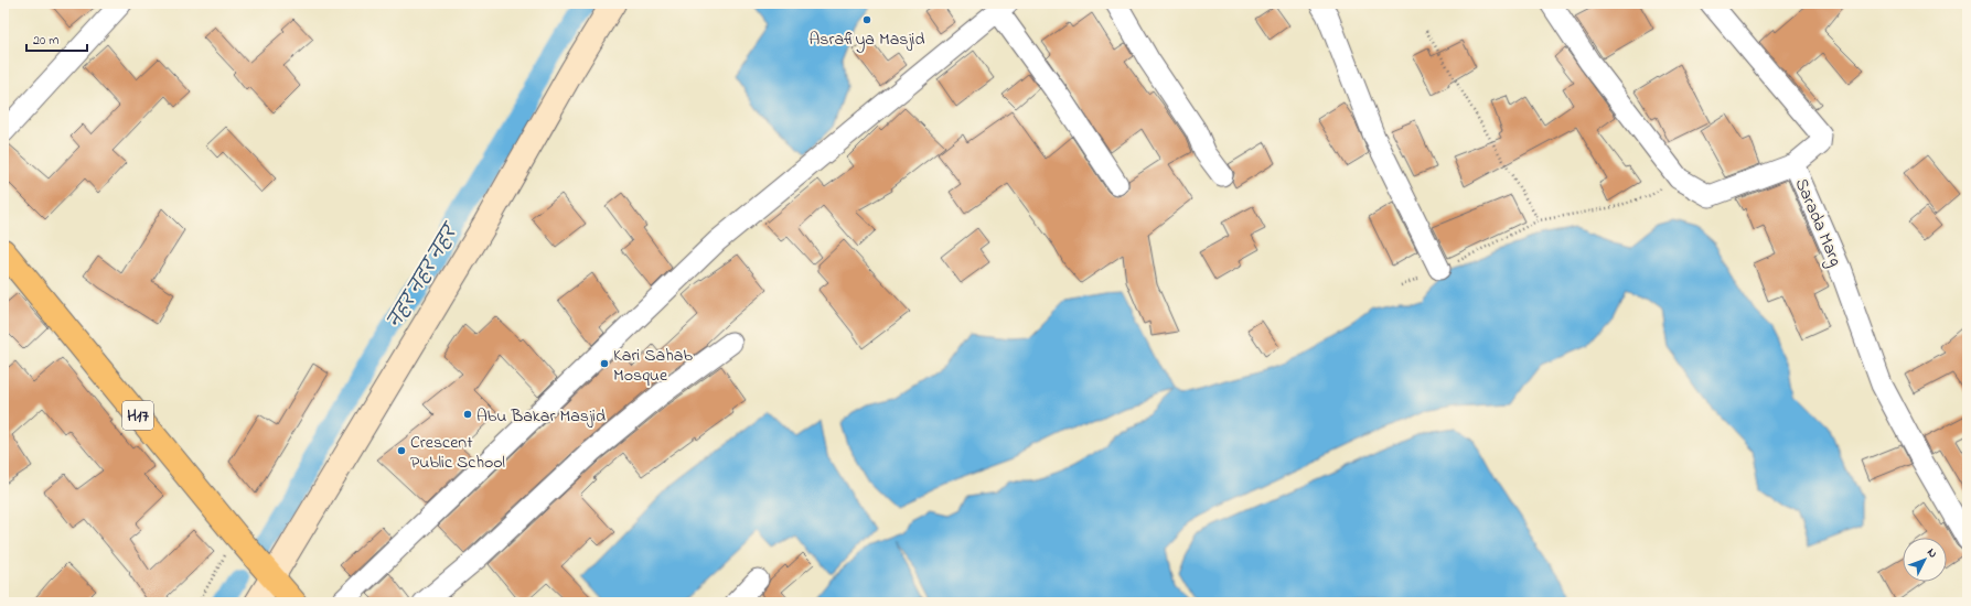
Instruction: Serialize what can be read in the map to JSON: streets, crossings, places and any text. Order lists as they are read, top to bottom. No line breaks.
{"streets":{"main road":["H17"],"street":["Sarada Marg"]},"water":["नहर नहर नहर"],"places":["Asrafiya Masjid","Kari Sahab Mosque","Abu Bakar Masjid","Crescent Public School"],"scale_bar":"20 m","north":"top right"}
